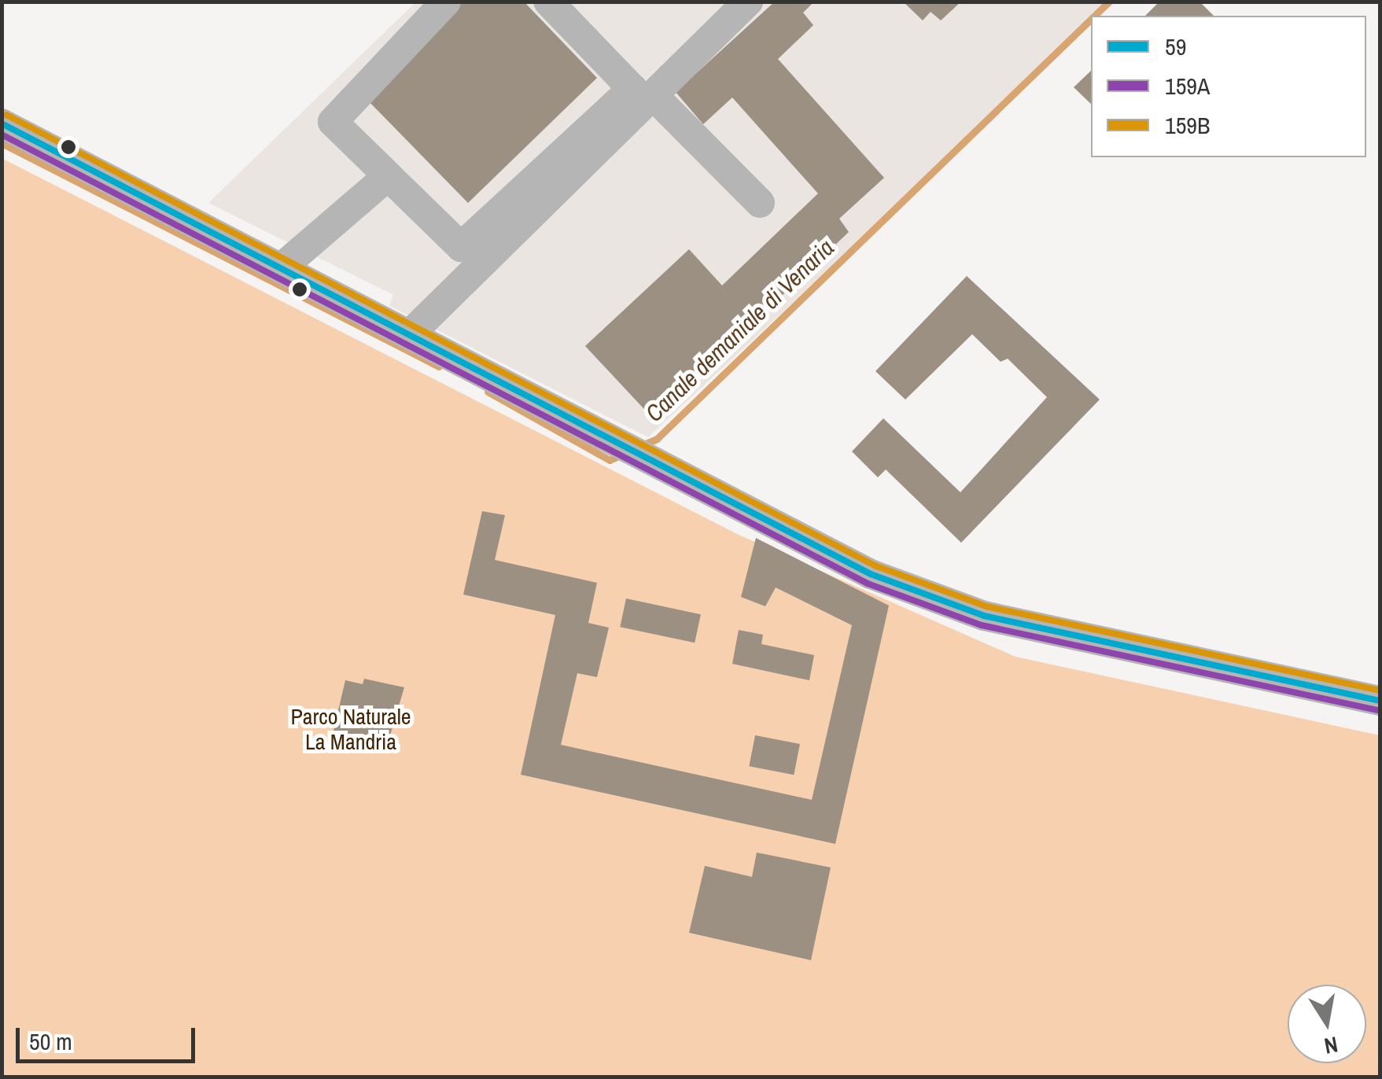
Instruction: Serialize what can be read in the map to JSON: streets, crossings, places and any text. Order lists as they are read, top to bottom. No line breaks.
{"water":["Canale demaniale di Venaria"],"parks":["Parco Naturale La Mandria"],"lines":["transit line 159B","transit line 59","transit line 159A"],"legend":["59","159A","159B"],"scale_bar":"50 m","north":"bottom"}
